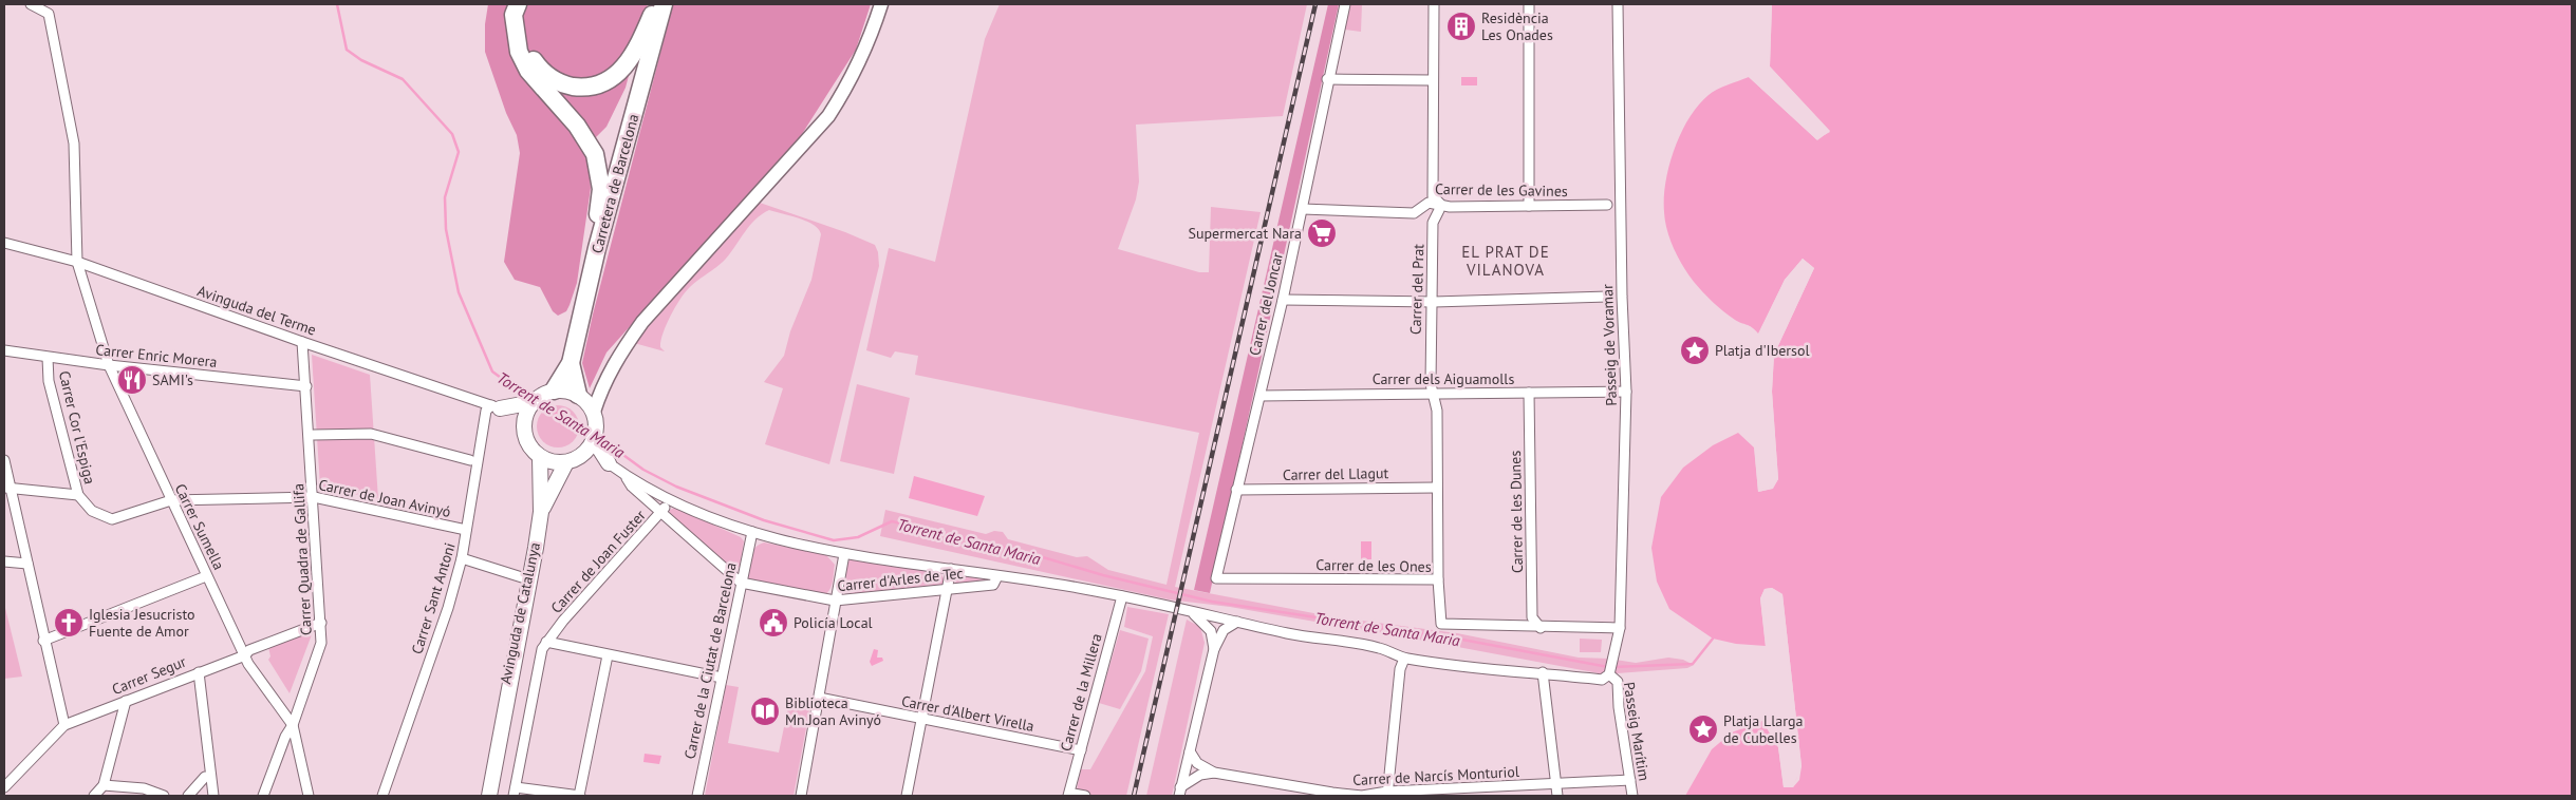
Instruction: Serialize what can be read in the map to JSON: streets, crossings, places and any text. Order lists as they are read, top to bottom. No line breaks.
{"streets":{"highway":["Carretera de Barcelona"],"main road":["Avinguda de Catalunya"],"street":["Carrer de les Gavines","Carrer del Prat","Carrer del Joncar","Avinguda del Terme","Passeig de Voramar","Carrer Enric Morera","Carrer dels Aiguamolls","Carrer Cor l'Espiga","Carrer del Llagut","Carrer de Joan Avinyó","Carrer de les Dunes","Carrer Sumella","Carrer Quadra de Gallifa","Carrer de Joan Fuster","Carrer de les Ones","Carrer d'Arles de Tec","Carrer Sant Antoni","Carrer de la Ciutat de Barcelona","Carrer Segur","Carrer de la Millera","Carrer d'Albert Virella","Passeig Marítim","Carrer de Narcís Monturiol"]},"crossings":[["Carrer de les Gavines","Carrer del Prat"],["Carrer de les Gavines","Carrer del Joncar"],["Carrer del Prat","Carrer dels Aiguamolls"],["Carrer del Prat","Carrer del Llagut"],["Carrer del Prat","Carrer de les Ones"],["Carrer del Joncar","Carrer dels Aiguamolls"],["Carrer del Joncar","Carrer del Llagut"],["Carrer del Joncar","Carrer de les Ones"],["Avinguda del Terme","Carrer Sumella"],["Avinguda del Terme","Carrer Quadra de Gallifa"],["Avinguda del Terme","Carrer Sant Antoni"],["Passeig de Voramar","Carrer dels Aiguamolls"],["Passeig de Voramar","Carrer de les Ones"],["Passeig de Voramar","Carrer d'Arles de Tec"],["Passeig de Voramar","Passeig Marítim"],["Carrer Enric Morera","Carrer Cor l'Espiga"],["Carrer Enric Morera","Carrer Sumella"],["Carrer Enric Morera","Carrer Quadra de Gallifa"],["Carrer dels Aiguamolls","Carrer de les Dunes"],["Carrer Cor l'Espiga","Carrer de Joan Avinyó"],["Carrer Cor l'Espiga","Carrer Sumella"],["Carrer de Joan Avinyó","Carrer Sumella"],["Carrer de Joan Avinyó","Carrer Quadra de Gallifa"],["Carrer de Joan Avinyó","Carrer Sant Antoni"],["Carrer Sumella","Carrer Quadra de Gallifa"],["Carrer Sumella","Carrer Segur"],["Carrer Quadra de Gallifa","Carrer Segur"],["Carrer de Joan Fuster","Carrer d'Arles de Tec"],["Carrer de Joan Fuster","Avinguda de Catalunya"],["Carrer d'Arles de Tec","Carrer de la Ciutat de Barcelona"],["Carrer d'Arles de Tec","Carrer de la Millera"],["Carrer d'Arles de Tec","Passeig Marítim"],["Carrer de la Millera","Carrer d'Albert Virella"],["Passeig Marítim","Carrer de Narcís Monturiol"]],"districts":["EL PRAT DE VILANOVA"],"water":["Torrent de Santa Maria"],"places":{"building":["Residència Les Onades"],"supermarket":["Supermercat Nara"],"place":["Platja d'Ibersol","Platja Llarga de Cubelles"],"restaurant":["SAMI's"],"church":["Iglesia Jesucristo Fuente de Amor"],"public building":["Policía Local"],"library":["Biblioteca Mn.Joan Avinyó"]}}
